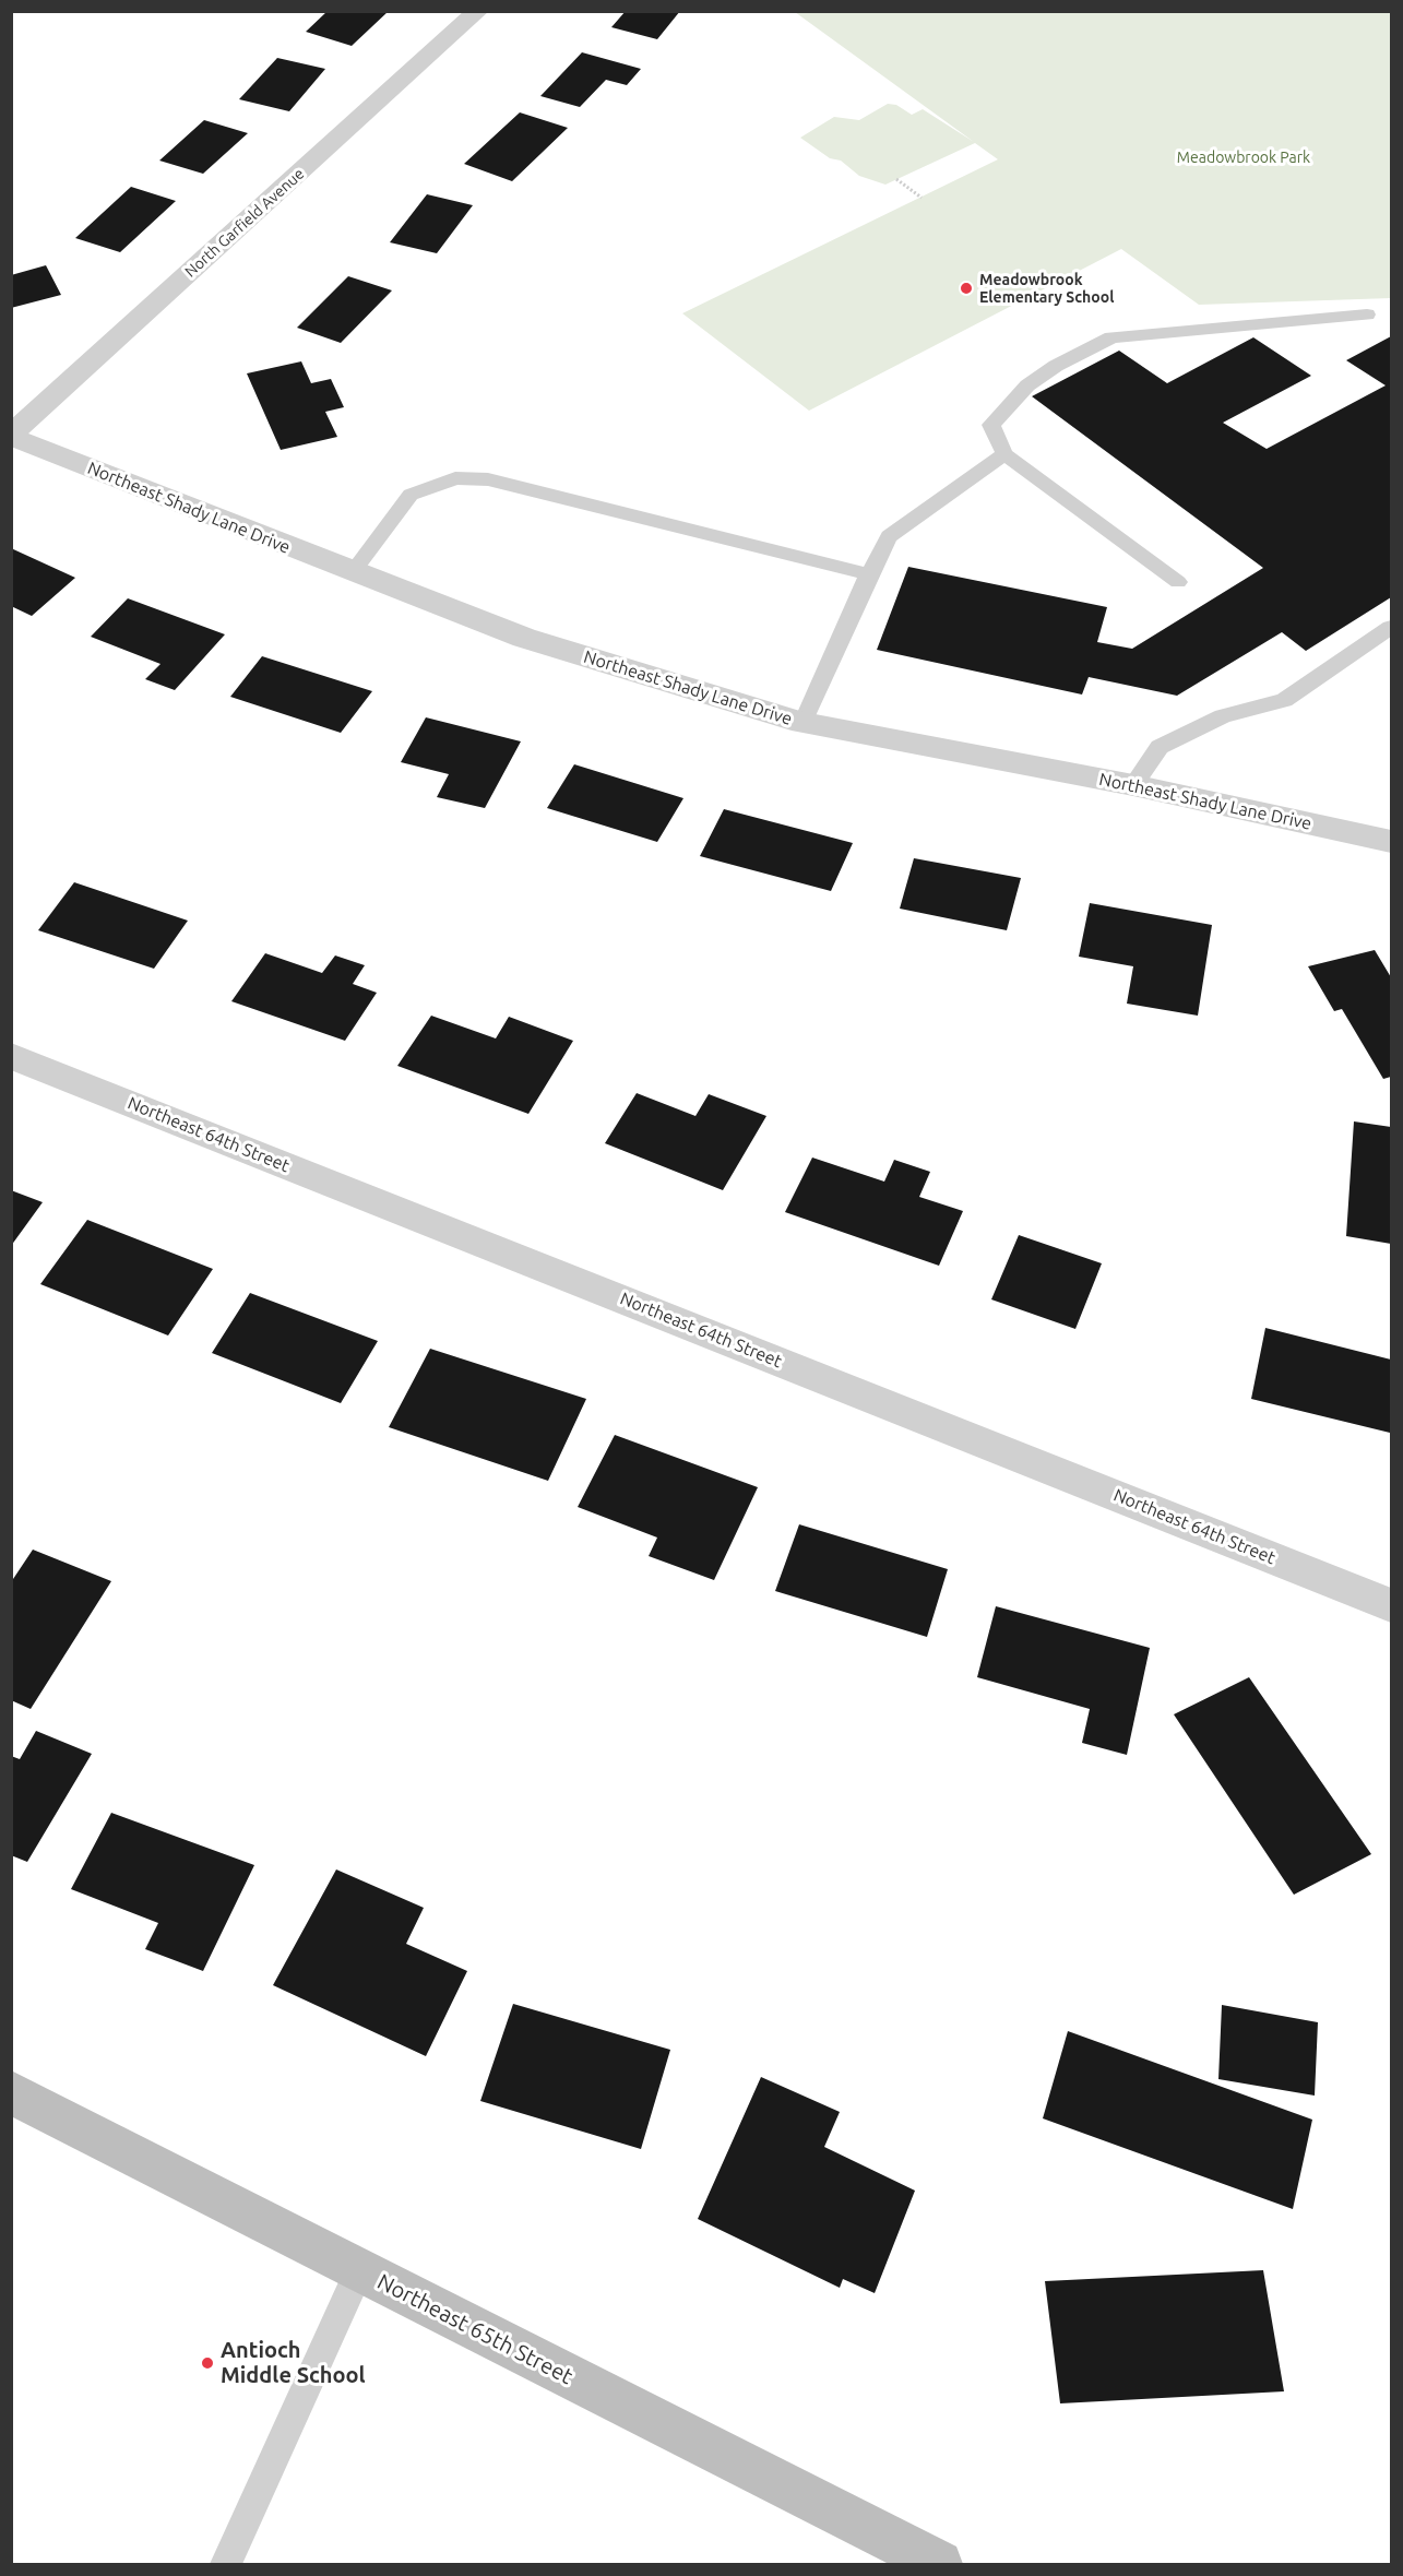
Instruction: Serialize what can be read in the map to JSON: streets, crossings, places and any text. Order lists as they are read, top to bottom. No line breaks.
{"streets":{"street":["North Garfield Avenue","Northeast Shady Lane Drive","Northeast 64th Street","Northeast 65th Street"]},"crossings":[["North Garfield Avenue","Northeast Shady Lane Drive"]],"parks":["Meadowbrook Park"],"places":["Meadowbrook Elementary School","Antioch Middle School"]}
